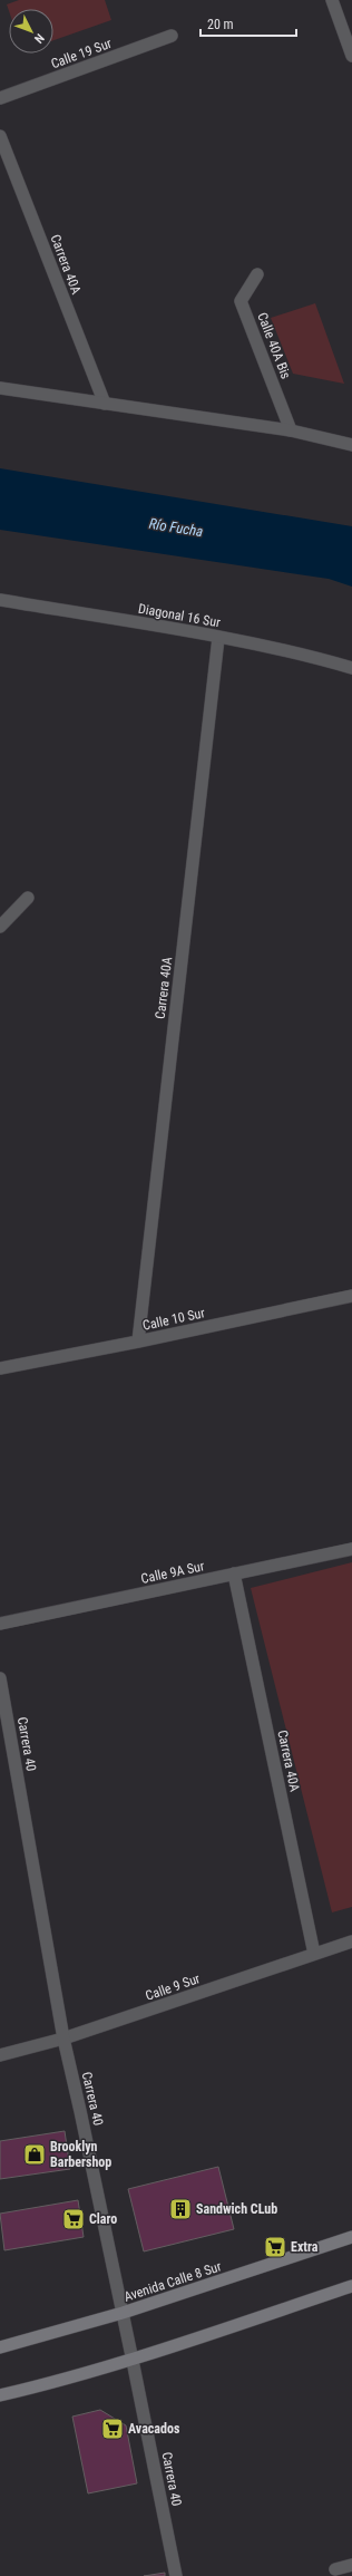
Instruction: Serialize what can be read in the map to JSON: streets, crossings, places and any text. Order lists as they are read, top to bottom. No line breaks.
{"streets":{"main road":["Avenida Calle 8 Sur"],"street":["Calle 19 Sur","Carrera 40A","Calle 40A Bis","Diagonal 16 Sur","Calle 10 Sur","Calle 9A Sur","Carrera 40","Calle 9 Sur"]},"crossings":[["Carrera 40A","Diagonal 16 Sur"],["Carrera 40A","Calle 10 Sur"],["Carrera 40A","Calle 9A Sur"],["Carrera 40A","Calle 9 Sur"],["Carrera 40","Calle 9 Sur"],["Carrera 40","Avenida Calle 8 Sur"]],"water":["Río Fucha"],"places":{"shop":["Brooklyn Barbershop"],"building":["Sandwich CLub"],"supermarket":["Claro","Extra","Avacados"]},"scale_bar":"20 m","north":"bottom right"}
